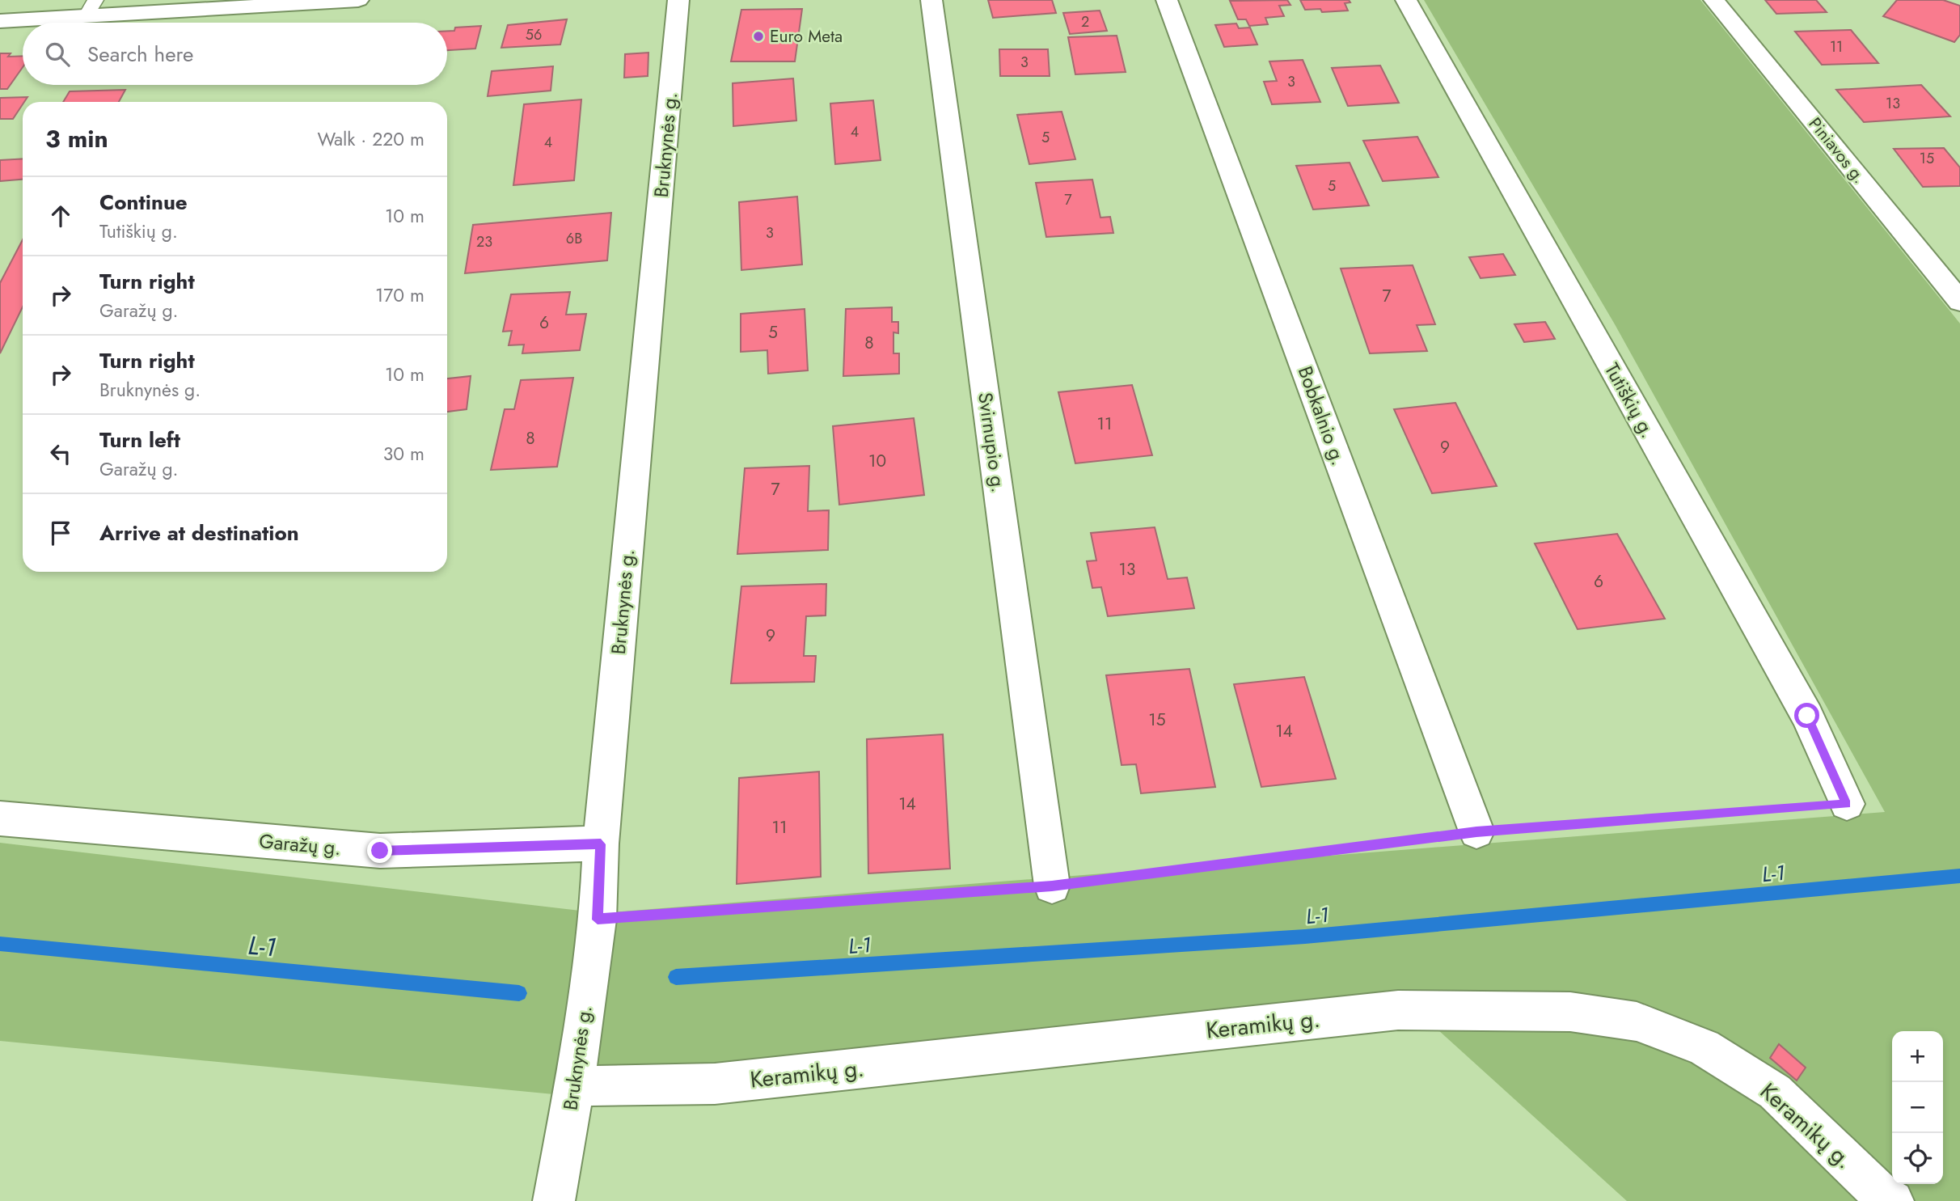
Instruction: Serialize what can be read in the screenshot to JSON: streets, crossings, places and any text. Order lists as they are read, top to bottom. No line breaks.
{"streets":{"street":["Bruknynės g.","Piniavos g.","Tutiškių g.","Bobkalnio g.","Svirnupio g.","Garažų g.","Keramikų g."]},"crossings":[["Bruknynės g.","Garažų g."],["Bruknynės g.","Keramikų g."]],"water":["L-1"],"places":["Euro Meta"],"house_numbers":["2","56","11","3","3","13","4","5","4","15","5","7","3","6B","23","7","6","5","8","11","8","9","10","7","13","6","9","15","14","14","11"],"page":{"search":"Search here","heading":["3 min","Walk · 220 m"],"list":[["Continue","Tutiškių g.","10 m"],["Turn right","Garažų g.","170 m"],["Turn right","Bruknynės g.","10 m"],["Turn left","Garažų g.","30 m"],"Arrive at destination"],"map_buttons":["+","−"]}}
